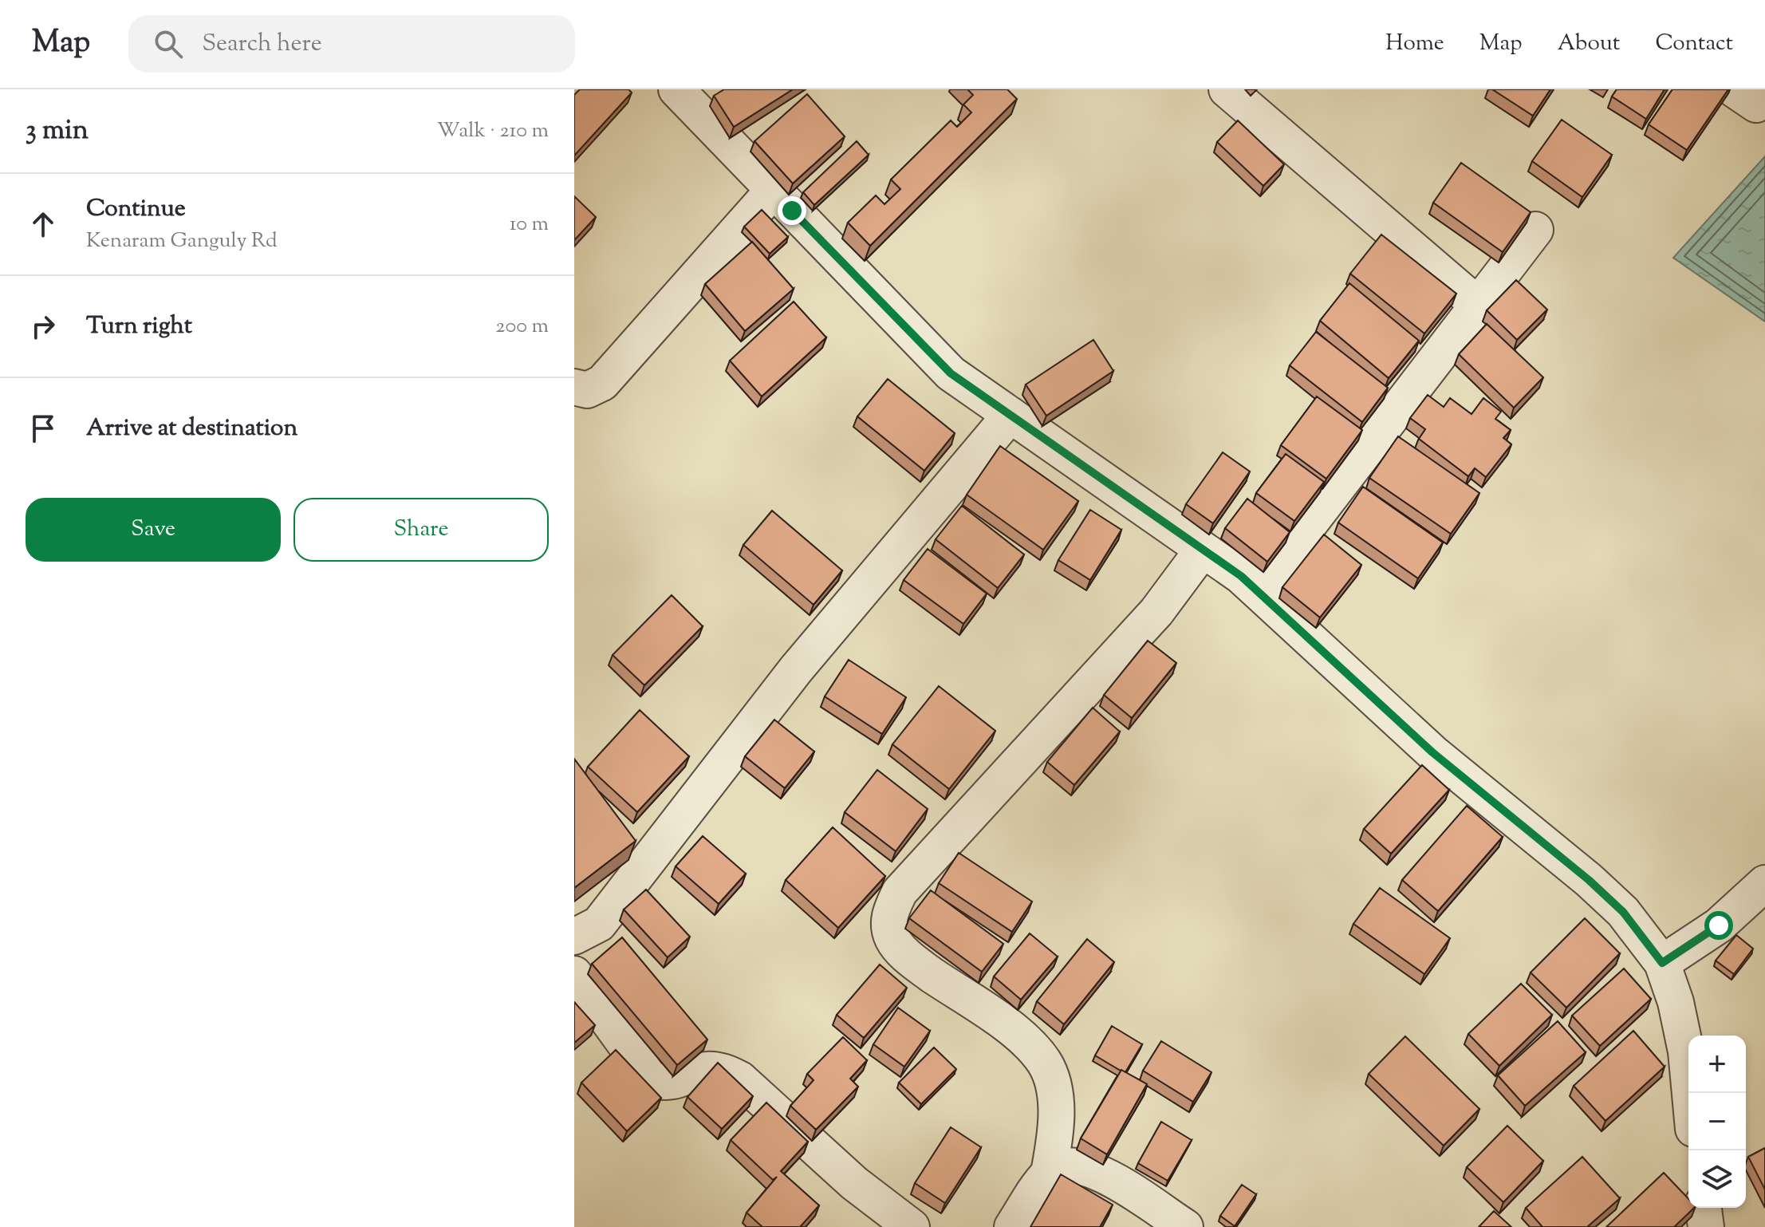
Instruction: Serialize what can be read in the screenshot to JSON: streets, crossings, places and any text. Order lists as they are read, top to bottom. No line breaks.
{"page":{"header":"Map","search":"Search here","nav":["Home","Map","About","Contact"],"heading":["3 min","Walk · 210 m"],"list":[["Continue","Kenaram Ganguly Rd","10 m"],["Turn right","200 m"],"Arrive at destination"],"buttons":["Save","Share"],"map_buttons":["+","−"]}}
